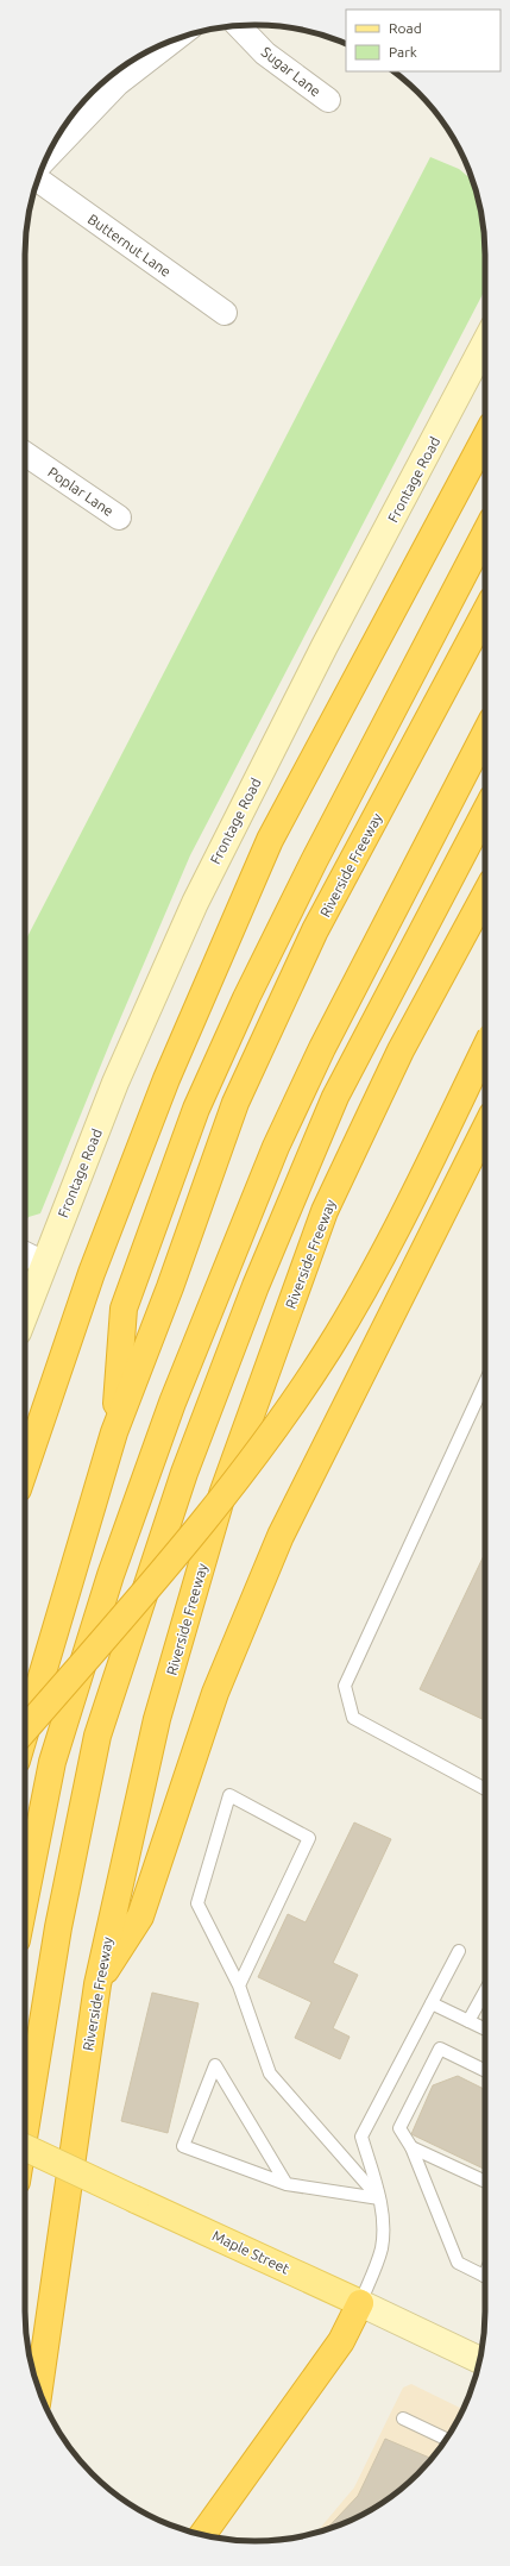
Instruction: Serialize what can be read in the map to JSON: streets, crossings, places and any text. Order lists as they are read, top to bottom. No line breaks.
{"streets":{"highway":["Riverside Freeway"],"main road":["Frontage Road","Maple Street"],"street":["Sugar Lane","Butternut Lane","Poplar Lane"]},"legend":["Road","Park"]}
